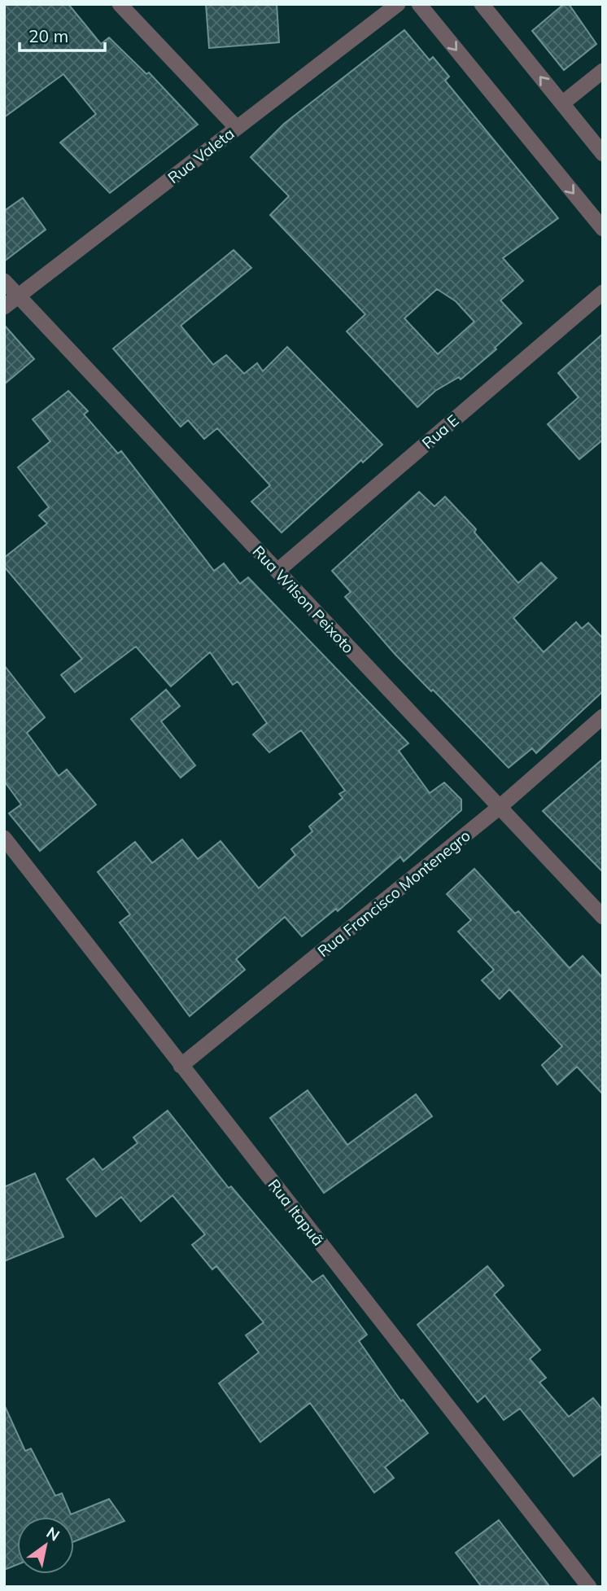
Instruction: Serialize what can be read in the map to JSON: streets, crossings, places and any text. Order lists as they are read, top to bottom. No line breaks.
{"streets":{"street":["Rua Valeta","Rua E","Rua Wilson Peixoto","Rua Francisco Montenegro","Rua Itapuã"]},"crossings":[["Rua Valeta","Rua Wilson Peixoto"],["Rua E","Rua Wilson Peixoto"],["Rua Wilson Peixoto","Rua Francisco Montenegro"],["Rua Francisco Montenegro","Rua Itapuã"]],"scale_bar":"20 m","north":"top right"}
